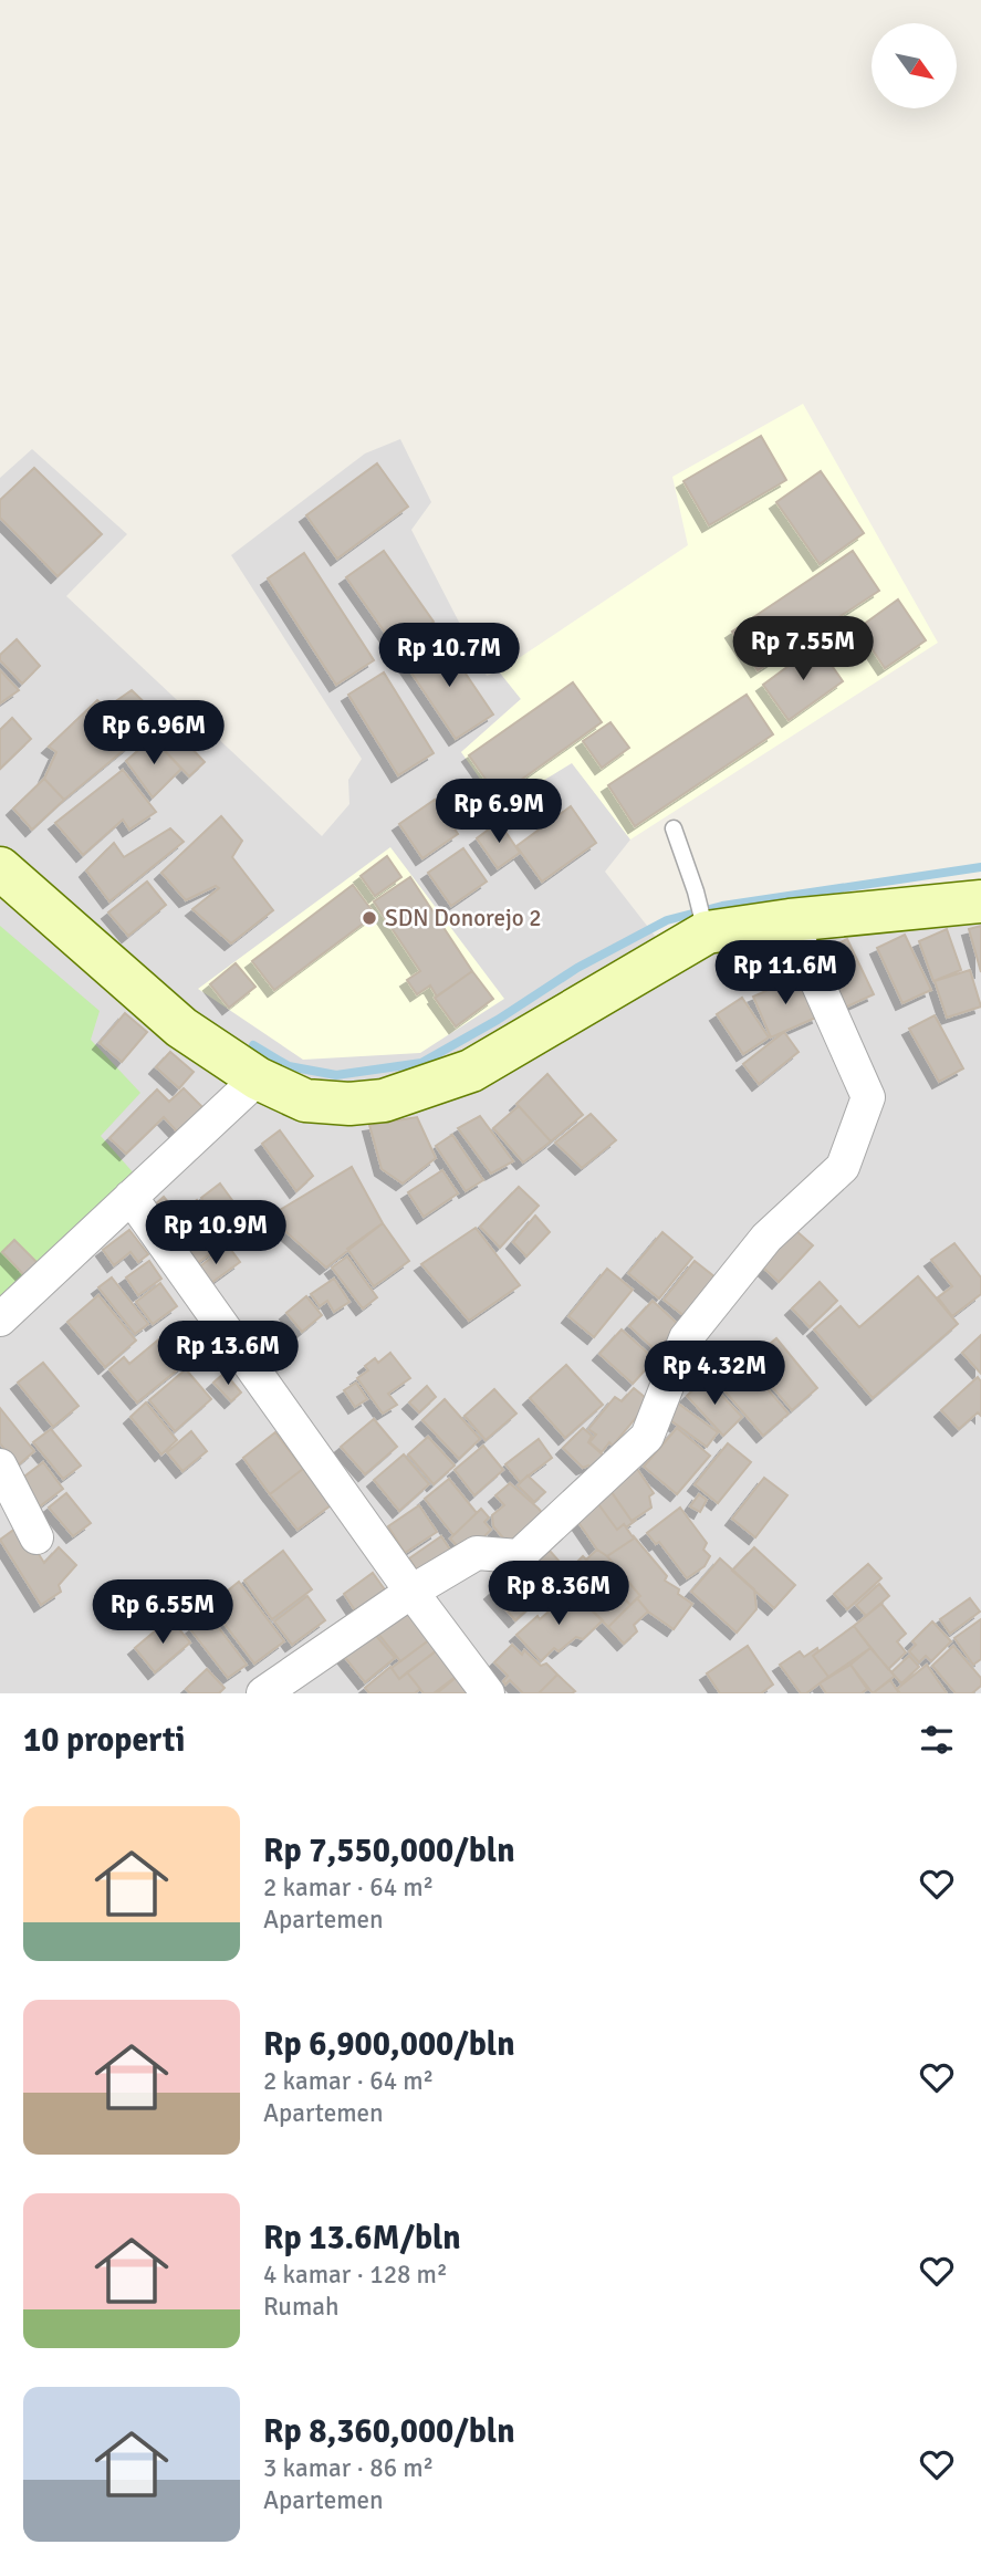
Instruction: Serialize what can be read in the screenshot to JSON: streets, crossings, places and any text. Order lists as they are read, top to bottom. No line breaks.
{"places":["SDN Donorejo 2"],"north":"bottom right","page":{"price":["Rp 7.55M","Rp 10.7M","Rp 6.96M","Rp 6.9M","Rp 11.6M","Rp 10.9M","Rp 13.6M","Rp 4.32M","Rp 8.36M","Rp 6.55M"],"heading":"10 properti","list":[{"name":"Rp 7,550,000/bln","note":"2 kamar · 64 m² · Apartemen"},{"name":"Rp 6,900,000/bln","note":"2 kamar · 64 m² · Apartemen"},{"name":"Rp 13.6M/bln","note":"4 kamar · 128 m² · Rumah"},{"name":"Rp 8,360,000/bln","note":"3 kamar · 86 m² · Apartemen"}]}}
